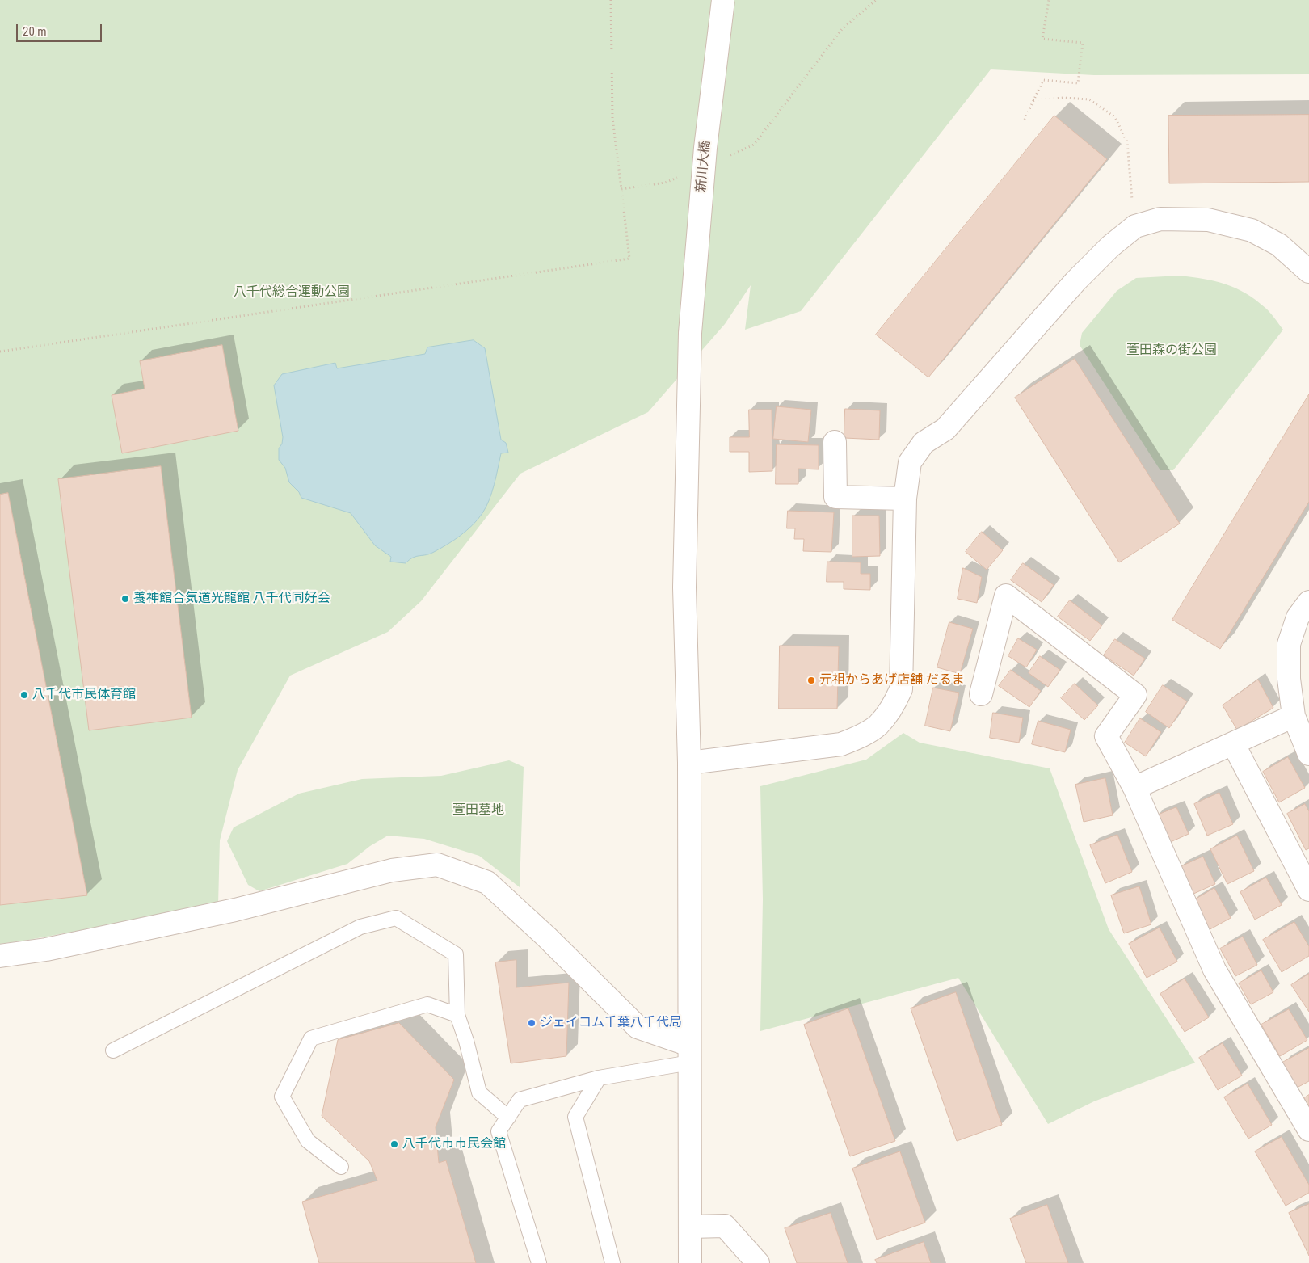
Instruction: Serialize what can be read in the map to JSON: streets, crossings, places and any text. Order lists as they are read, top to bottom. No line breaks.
{"streets":{"street":["新川大橋"]},"parks":["八千代総合運動公園","萱田森の街公園","萱田墓地"],"places":["養神館合気道光龍館 八千代同好会","元祖からあげ店舗 だるま","八千代市民体育館","ジェイコム千葉八千代局","八千代市市民会館"],"scale_bar":"20 m"}
